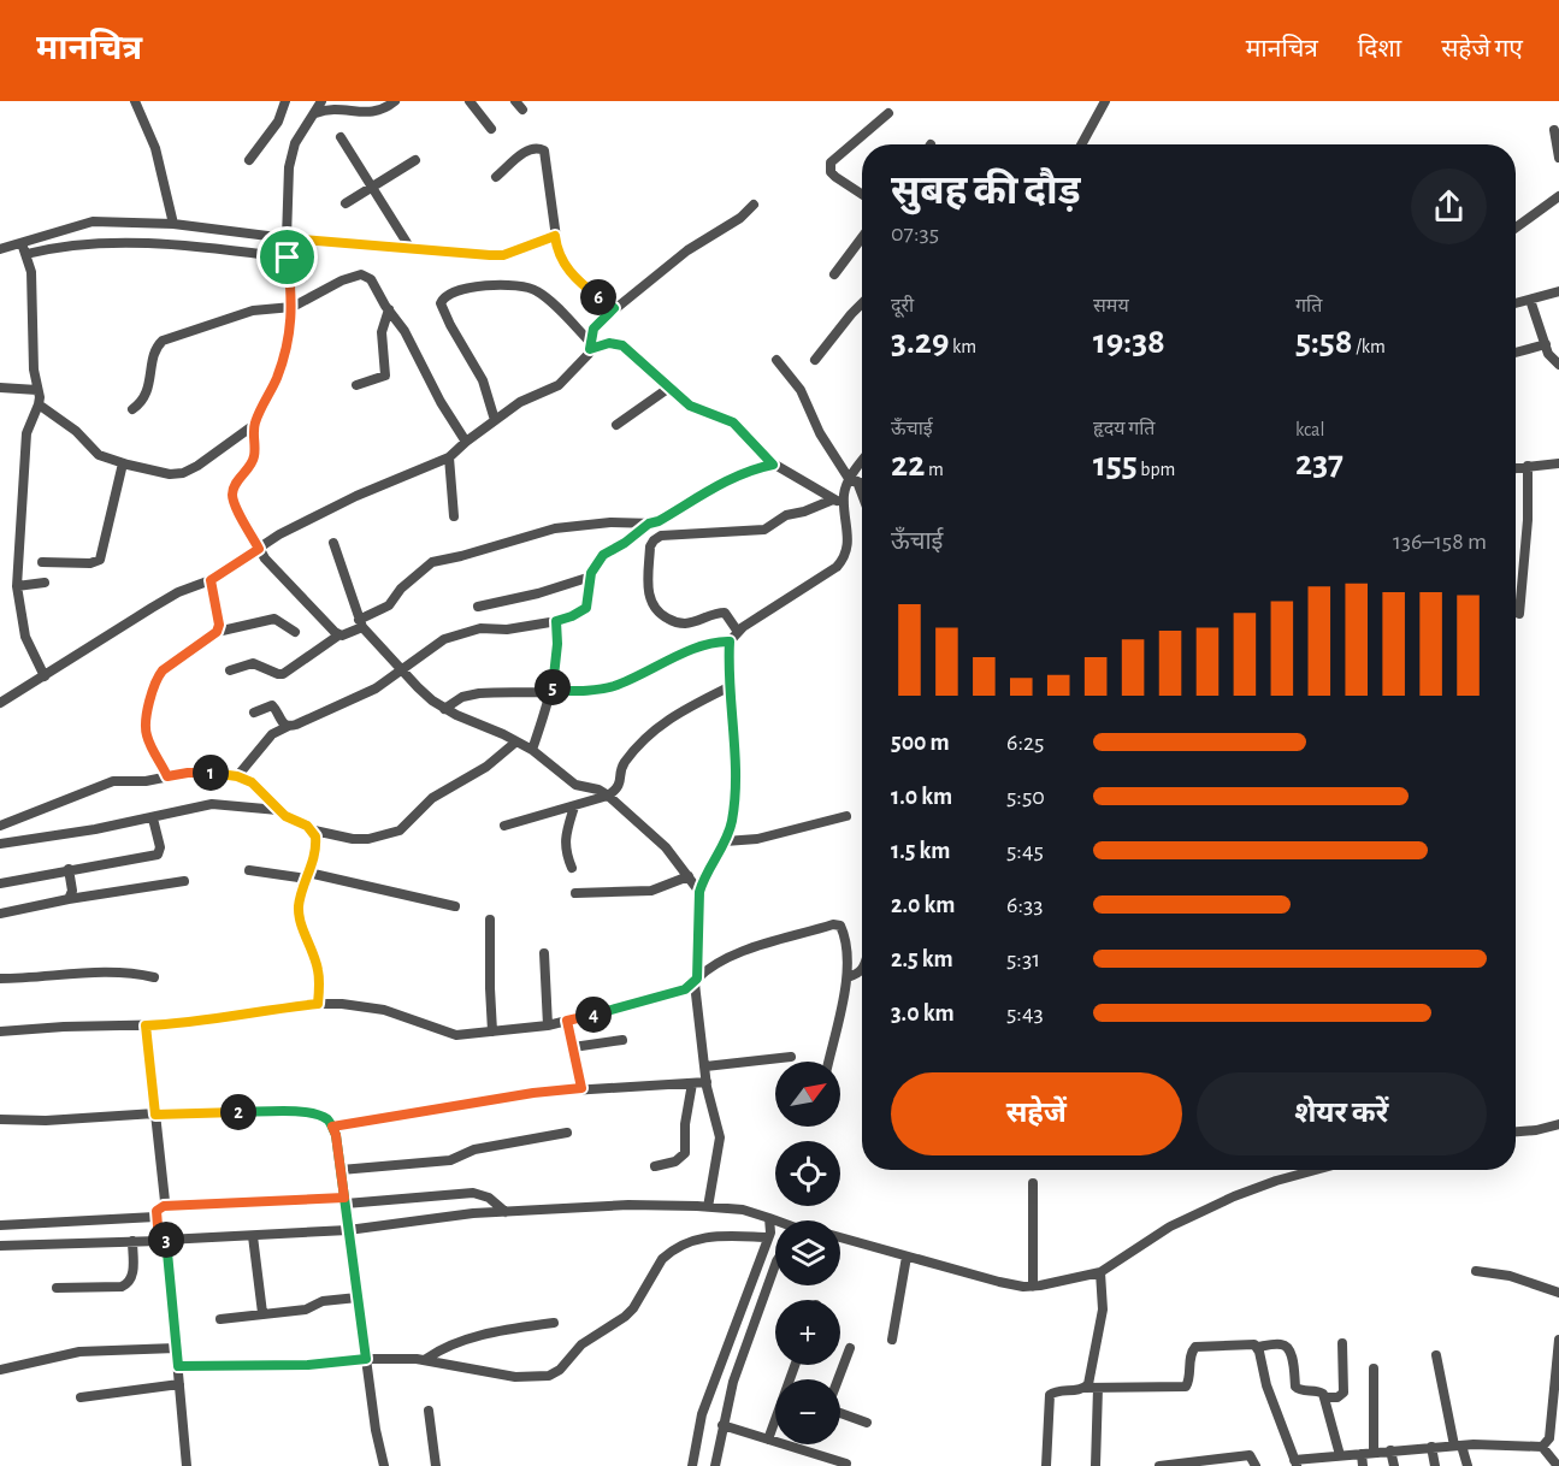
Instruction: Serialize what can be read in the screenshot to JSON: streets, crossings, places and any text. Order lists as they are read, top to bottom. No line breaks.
{"north":"top right","page":{"header":"मानचित्र","nav":["मानचित्र","दिशा","सहेजे गए"],"heading":["सुबह की दौड़","07:35"],"stats":[["दूरी","3.29 km"],["समय","19:38"],["गति","5:58 /km"],["ऊँचाई","22 m"],["हृदय गति","155 bpm"],["kcal","237"]],"pins":["6","5","1","4","2","3"],"chart":["ऊँचाई","136–158 m"],"list":[{"name":"500 m","note":"6:25"},{"name":"1.0 km","note":"5:50"},{"name":"1.5 km","note":"5:45"},{"name":"2.0 km","note":"6:33"},{"name":"2.5 km","note":"5:31"},{"name":"3.0 km","note":"5:43"}],"buttons":["सहेजें","शेयर करें"],"map_buttons":["+","−"]}}
